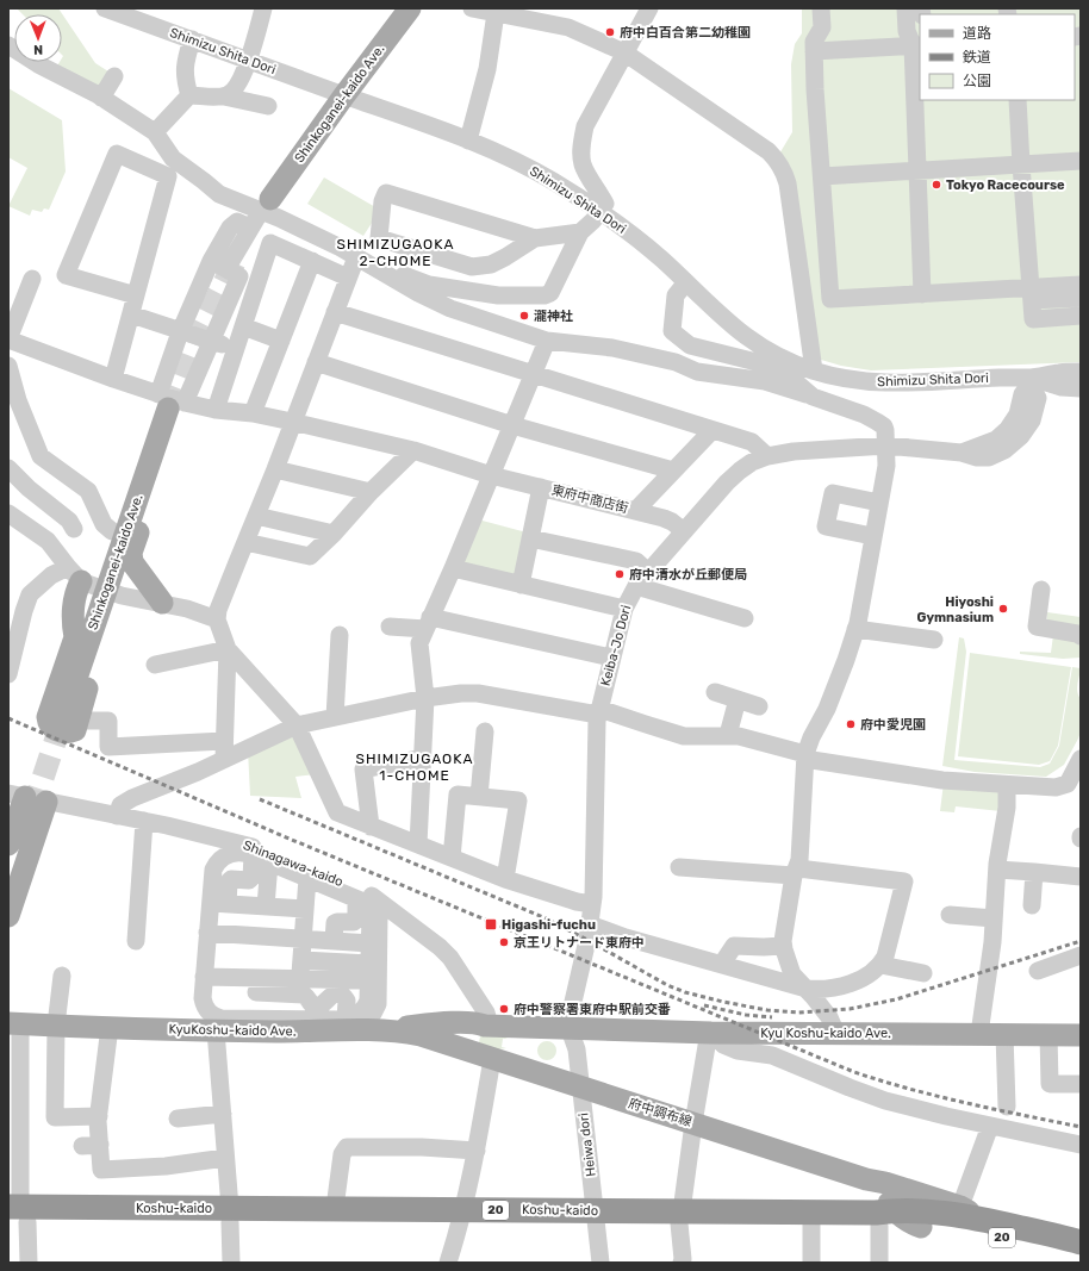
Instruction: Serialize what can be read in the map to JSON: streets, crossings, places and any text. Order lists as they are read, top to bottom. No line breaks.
{"streets":{"highway":["Koshu-kaido","20"],"main road":["Shinkoganei-kaido Ave.","KyuKoshu-kaido Ave.","Kyu Koshu-kaido Ave.","府中調布線"],"street":["Shimizu Shita Dori","東府中商店街","Keiba-Jo Dori","Shinagawa-kaido","Heiwa dori"]},"crossings":[["Shimizu Shita Dori","Shinkoganei-kaido Ave."],["Shimizu Shita Dori","Keiba-Jo Dori"],["Shinkoganei-kaido Ave.","東府中商店街"],["東府中商店街","Keiba-Jo Dori"],["Keiba-Jo Dori","Kyu Koshu-kaido Ave."],["Keiba-Jo Dori","Heiwa dori"],["KyuKoshu-kaido Ave.","府中調布線"],["Kyu Koshu-kaido Ave.","Heiwa dori"],["府中調布線","Heiwa dori"],["府中調布線","Koshu-kaido"],["Heiwa dori","Koshu-kaido"]],"districts":["SHIMIZUGAOKA 2-CHOME","SHIMIZUGAOKA 1-CHOME"],"places":{"other":["府中白百合第二幼稚園","Tokyo Racecourse","瀧神社","府中清水が丘郵便局","Hiyoshi Gymnasium","府中愛児園","京王リトナード東府中","府中警察署東府中駅前交番"],"transit":["Higashi-fuchu"]},"legend":["道路","鉄道","公園"],"north":"bottom"}
